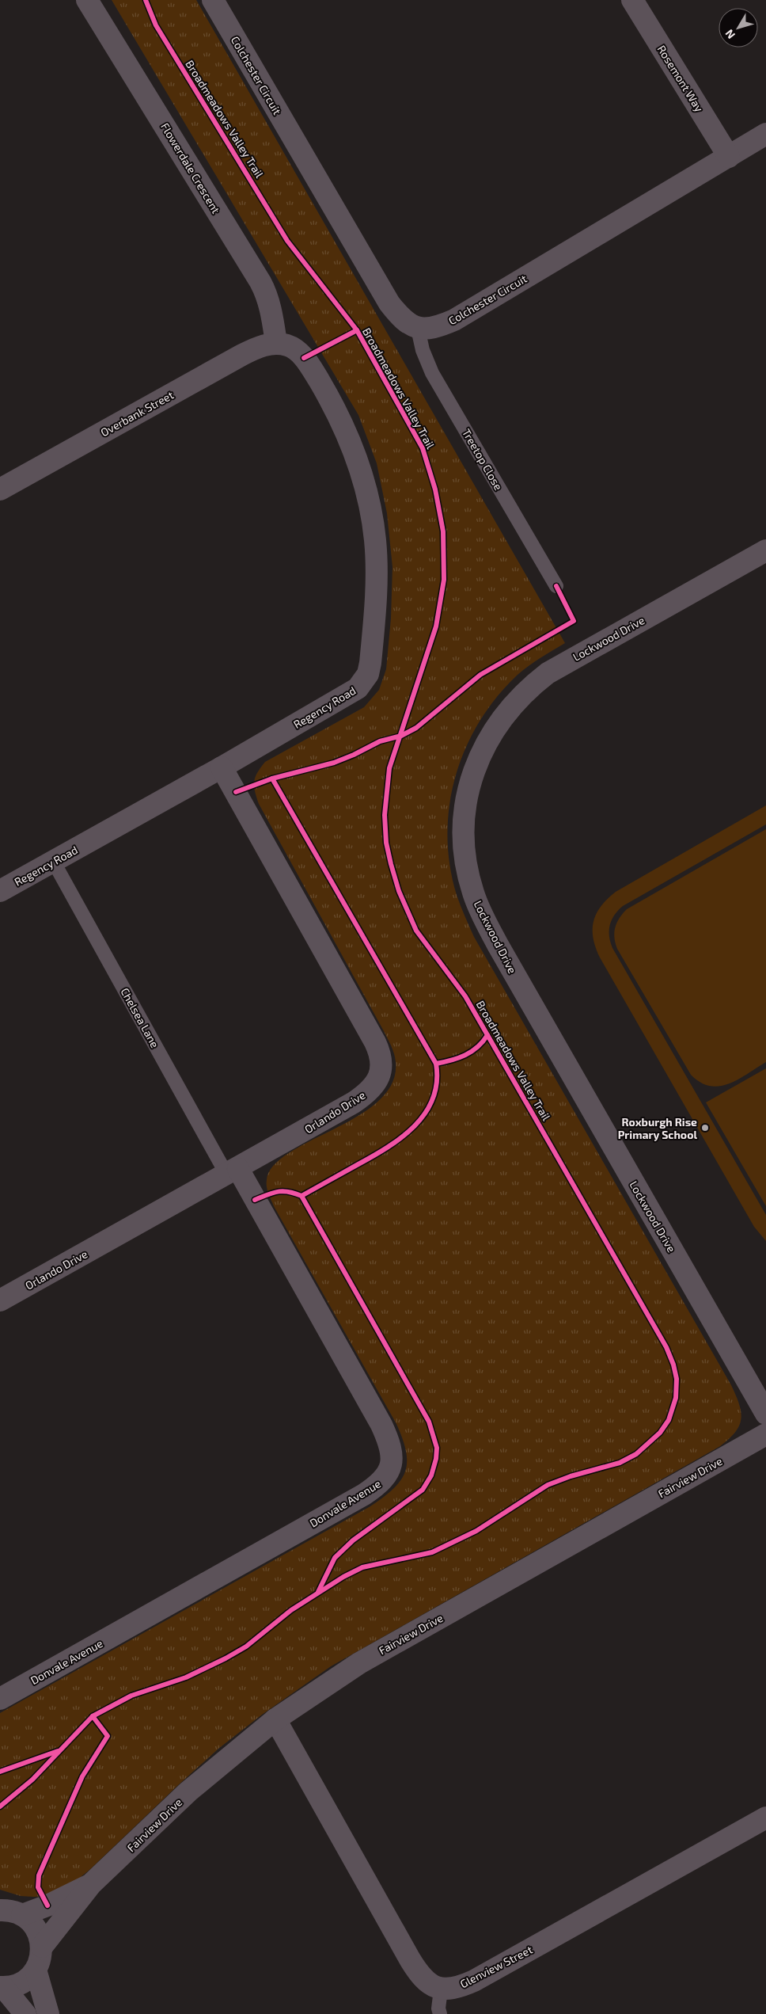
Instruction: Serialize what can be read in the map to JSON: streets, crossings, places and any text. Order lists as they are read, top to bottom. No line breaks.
{"streets":{"street":["Colchester Circuit","Rosemont Way","Flowerdale Crescent","Overbank Street","Lockwood Drive","Regency Road","Orlando Drive","Fairview Drive","Donvale Avenue","Glenview Street"],"lane":["Treetop Close","Chelsea Lane"],"cycle path":["Broadmeadows Valley Trail"]},"crossings":[["Colchester Circuit","Rosemont Way"],["Colchester Circuit","Treetop Close"],["Flowerdale Crescent","Overbank Street"],["Flowerdale Crescent","Regency Road"],["Overbank Street","Regency Road"],["Regency Road","Chelsea Lane"],["Regency Road","Orlando Drive"],["Chelsea Lane","Orlando Drive"],["Chelsea Lane","Donvale Avenue"],["Orlando Drive","Donvale Avenue"]],"places":["Roxburgh Rise Primary School"],"north":"bottom left"}
